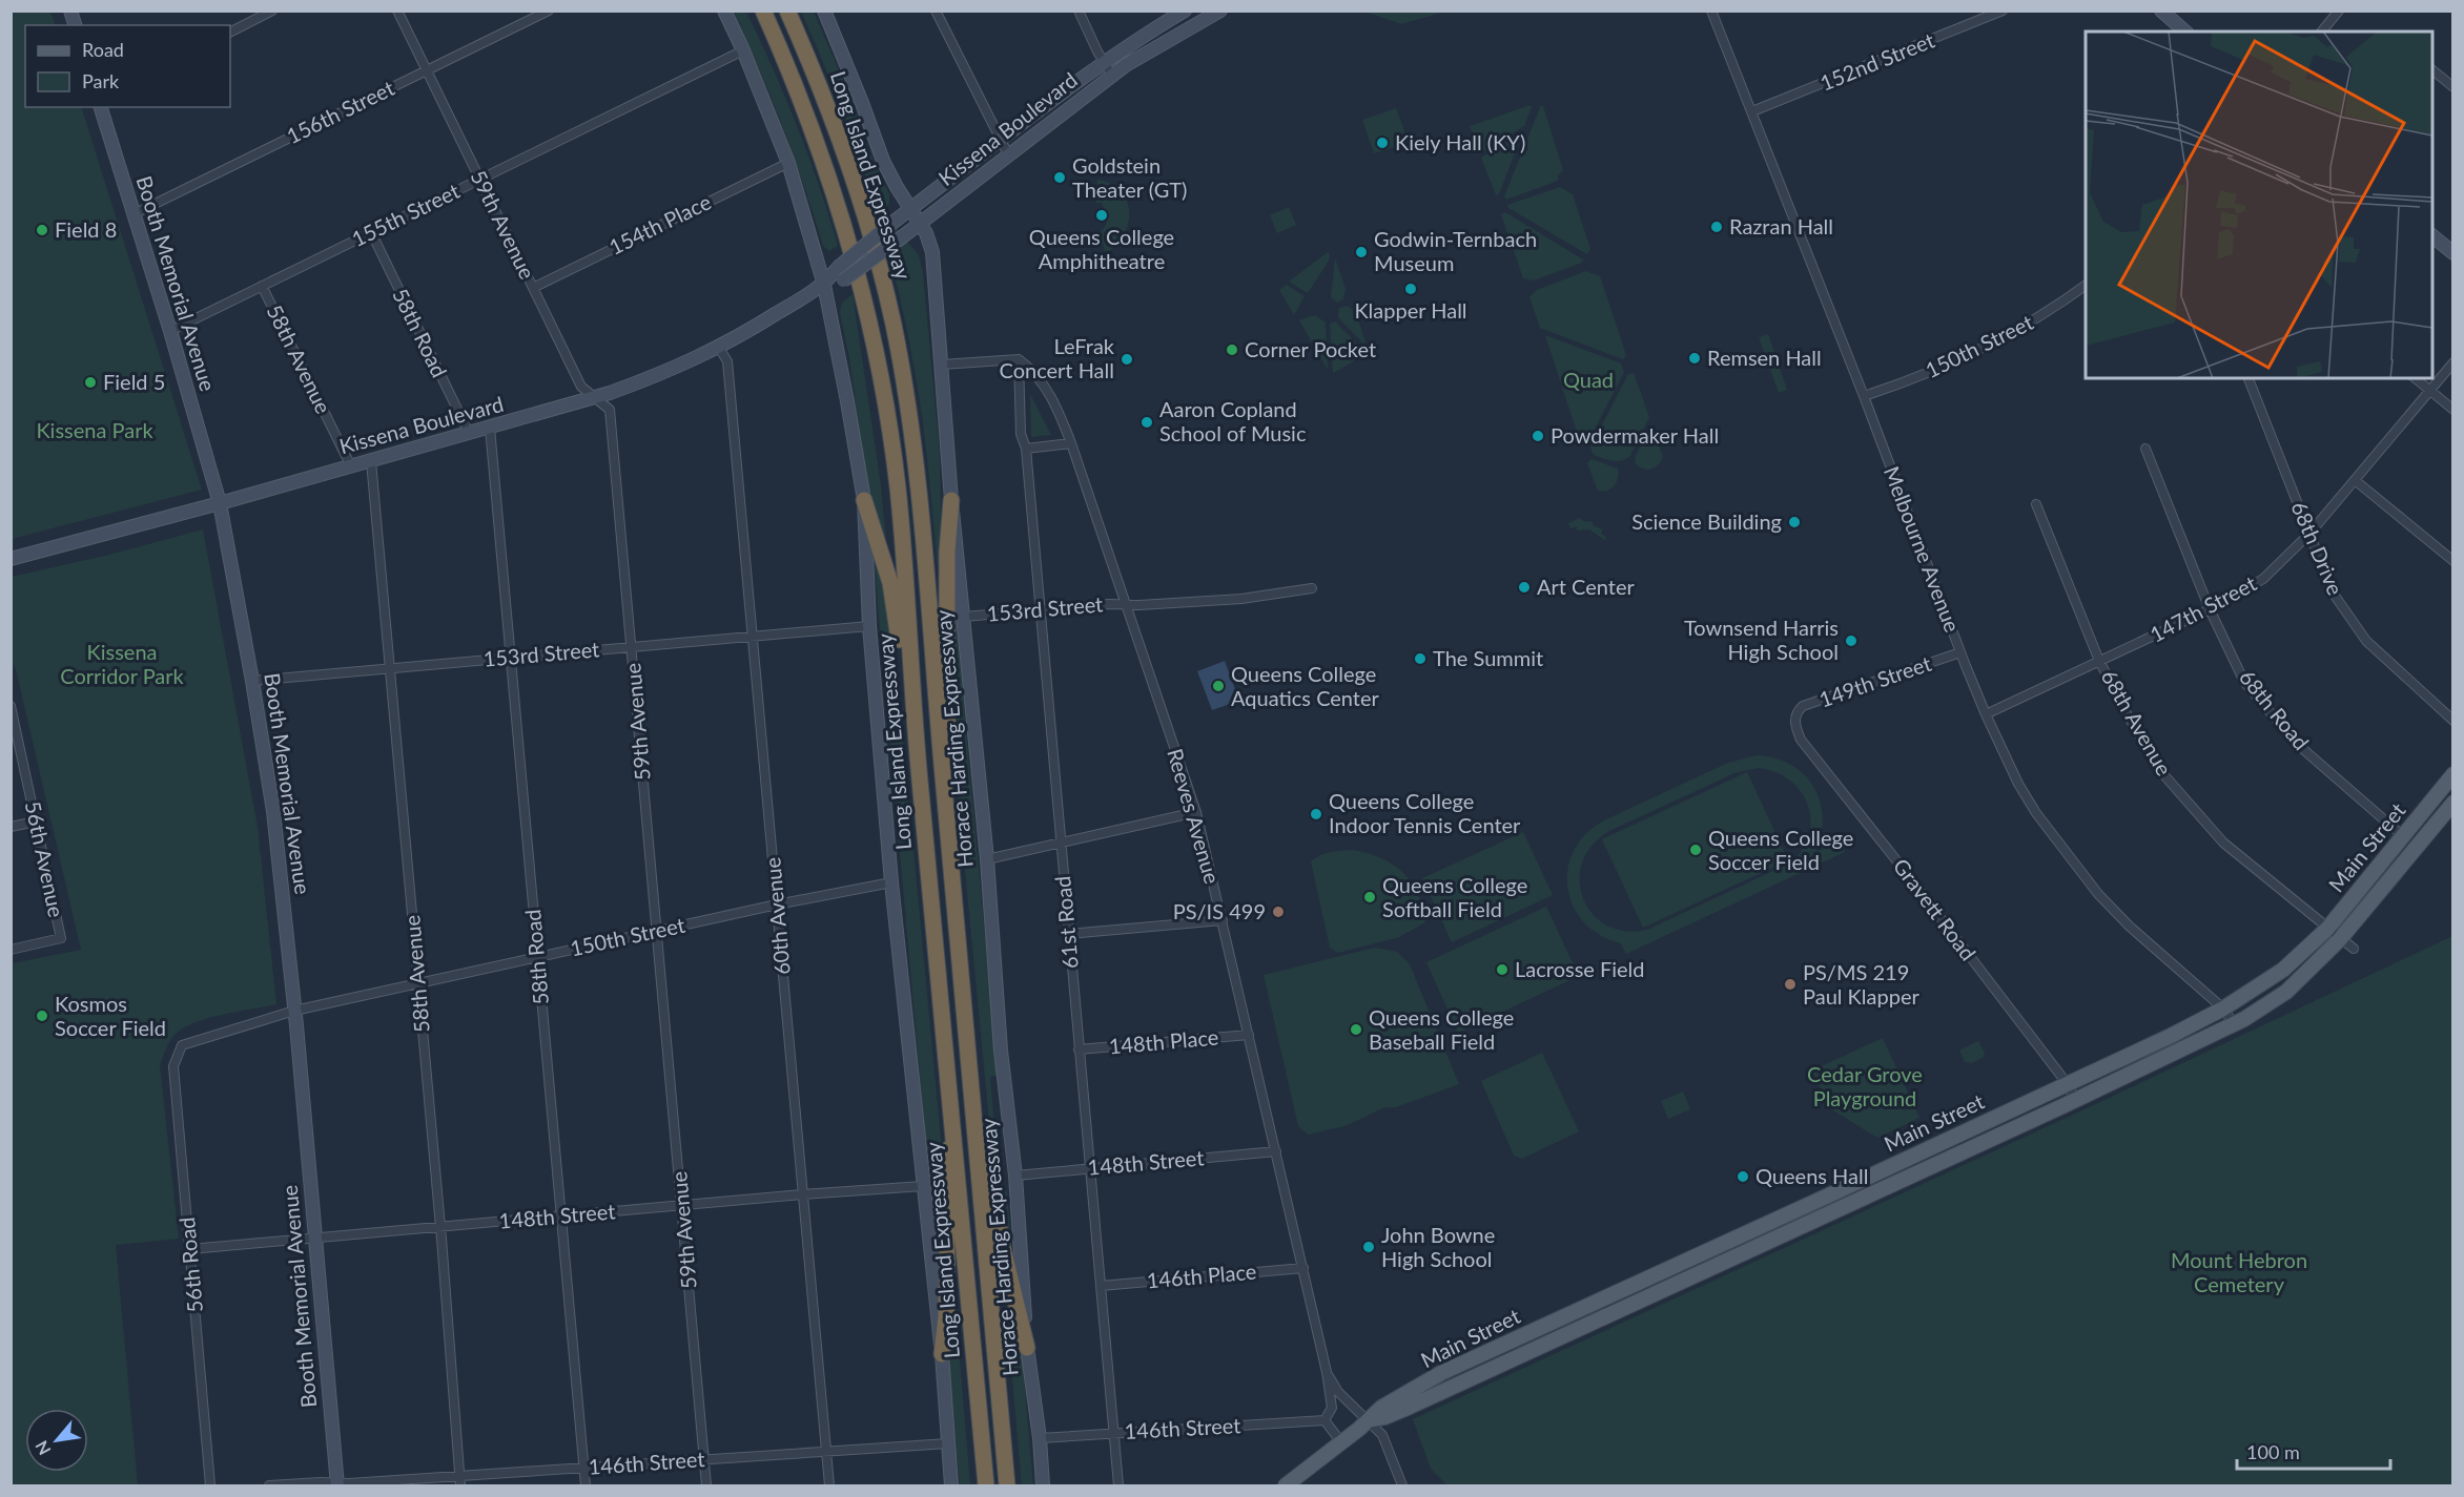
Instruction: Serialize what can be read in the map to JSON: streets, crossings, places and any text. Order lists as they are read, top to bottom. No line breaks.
{"streets":{"highway":["Long Island Expressway"],"main road":["Kissena Boulevard","Booth Memorial Avenue","Horace Harding Expressway","Main Street"],"street":["152nd Street","156th Street","155th Street","59th Avenue","154th Place","58th Road","150th Street","58th Avenue","68th Drive","Melbourne Avenue","153rd Street","147th Street","149th Street","68th Road","68th Avenue","Reeves Avenue","56th Avenue","Gravett Road","60th Avenue","61st Road","148th Place","148th Street","56th Road","146th Place","146th Street"]},"crossings":[["152nd Street","Melbourne Avenue"],["156th Street","59th Avenue"],["156th Street","Booth Memorial Avenue"],["Kissena Boulevard","59th Avenue"],["Kissena Boulevard","Booth Memorial Avenue"],["Kissena Boulevard","58th Road"],["Kissena Boulevard","58th Avenue"],["Kissena Boulevard","Horace Harding Expressway"],["Kissena Boulevard","60th Avenue"],["155th Street","59th Avenue"],["155th Street","Booth Memorial Avenue"],["155th Street","58th Road"],["155th Street","58th Avenue"],["59th Avenue","154th Place"],["59th Avenue","150th Street"],["59th Avenue","153rd Street"],["59th Avenue","148th Street"],["59th Avenue","146th Street"],["Booth Memorial Avenue","150th Street"],["Booth Memorial Avenue","153rd Street"],["Booth Memorial Avenue","148th Street"],["Booth Memorial Avenue","146th Street"],["58th Road","150th Street"],["58th Road","153rd Street"],["58th Road","148th Street"],["58th Road","146th Street"],["150th Street","58th Avenue"],["150th Street","Melbourne Avenue"],["150th Street","60th Avenue"],["150th Street","56th Road"],["58th Avenue","153rd Street"],["58th Avenue","148th Street"],["58th Avenue","146th Street"],["68th Drive","147th Street"],["Melbourne Avenue","147th Street"],["Melbourne Avenue","149th Street"],["Melbourne Avenue","Main Street"],["153rd Street","Horace Harding Expressway"],["153rd Street","Reeves Avenue"],["153rd Street","60th Avenue"],["153rd Street","61st Road"],["147th Street","68th Road"],["147th Street","68th Avenue"],["149th Street","Gravett Road"],["68th Road","Main Street"],["68th Avenue","Main Street"],["Horace Harding Expressway","148th Street"],["Horace Harding Expressway","146th Street"],["Reeves Avenue","Main Street"],["Reeves Avenue","61st Road"],["Reeves Avenue","148th Place"],["Reeves Avenue","148th Street"],["Reeves Avenue","146th Place"],["Reeves Avenue","146th Street"],["Main Street","Gravett Road"],["60th Avenue","148th Street"],["60th Avenue","146th Street"],["61st Road","148th Place"],["61st Road","148th Street"],["61st Road","146th Place"],["61st Road","146th Street"],["148th Street","56th Road"]],"parks":["Quad","Kissena Park","Kissena Corridor Park","Cedar Grove Playground","Mount Hebron Cemetery"],"places":["Kiely Hall (KY)","Goldstein Theater (GT)","Queens College Amphitheatre","Razran Hall","Field 8","Godwin-Ternbach Museum","Klapper Hall","Corner Pocket","Remsen Hall","LeFrak Concert Hall","Field 5","Aaron Copland School of Music","Powdermaker Hall","Science Building","Art Center","Townsend Harris High School","The Summit","Queens College Aquatics Center","Queens College Indoor Tennis Center","Queens College Soccer Field","Queens College Softball Field","PS/IS 499","Lacrosse Field","PS/MS 219 Paul Klapper","Kosmos Soccer Field","Queens College Baseball Field","Queens Hall","John Bowne High School"],"legend":["Road","Park"],"scale_bar":"100 m","north":"bottom left"}
